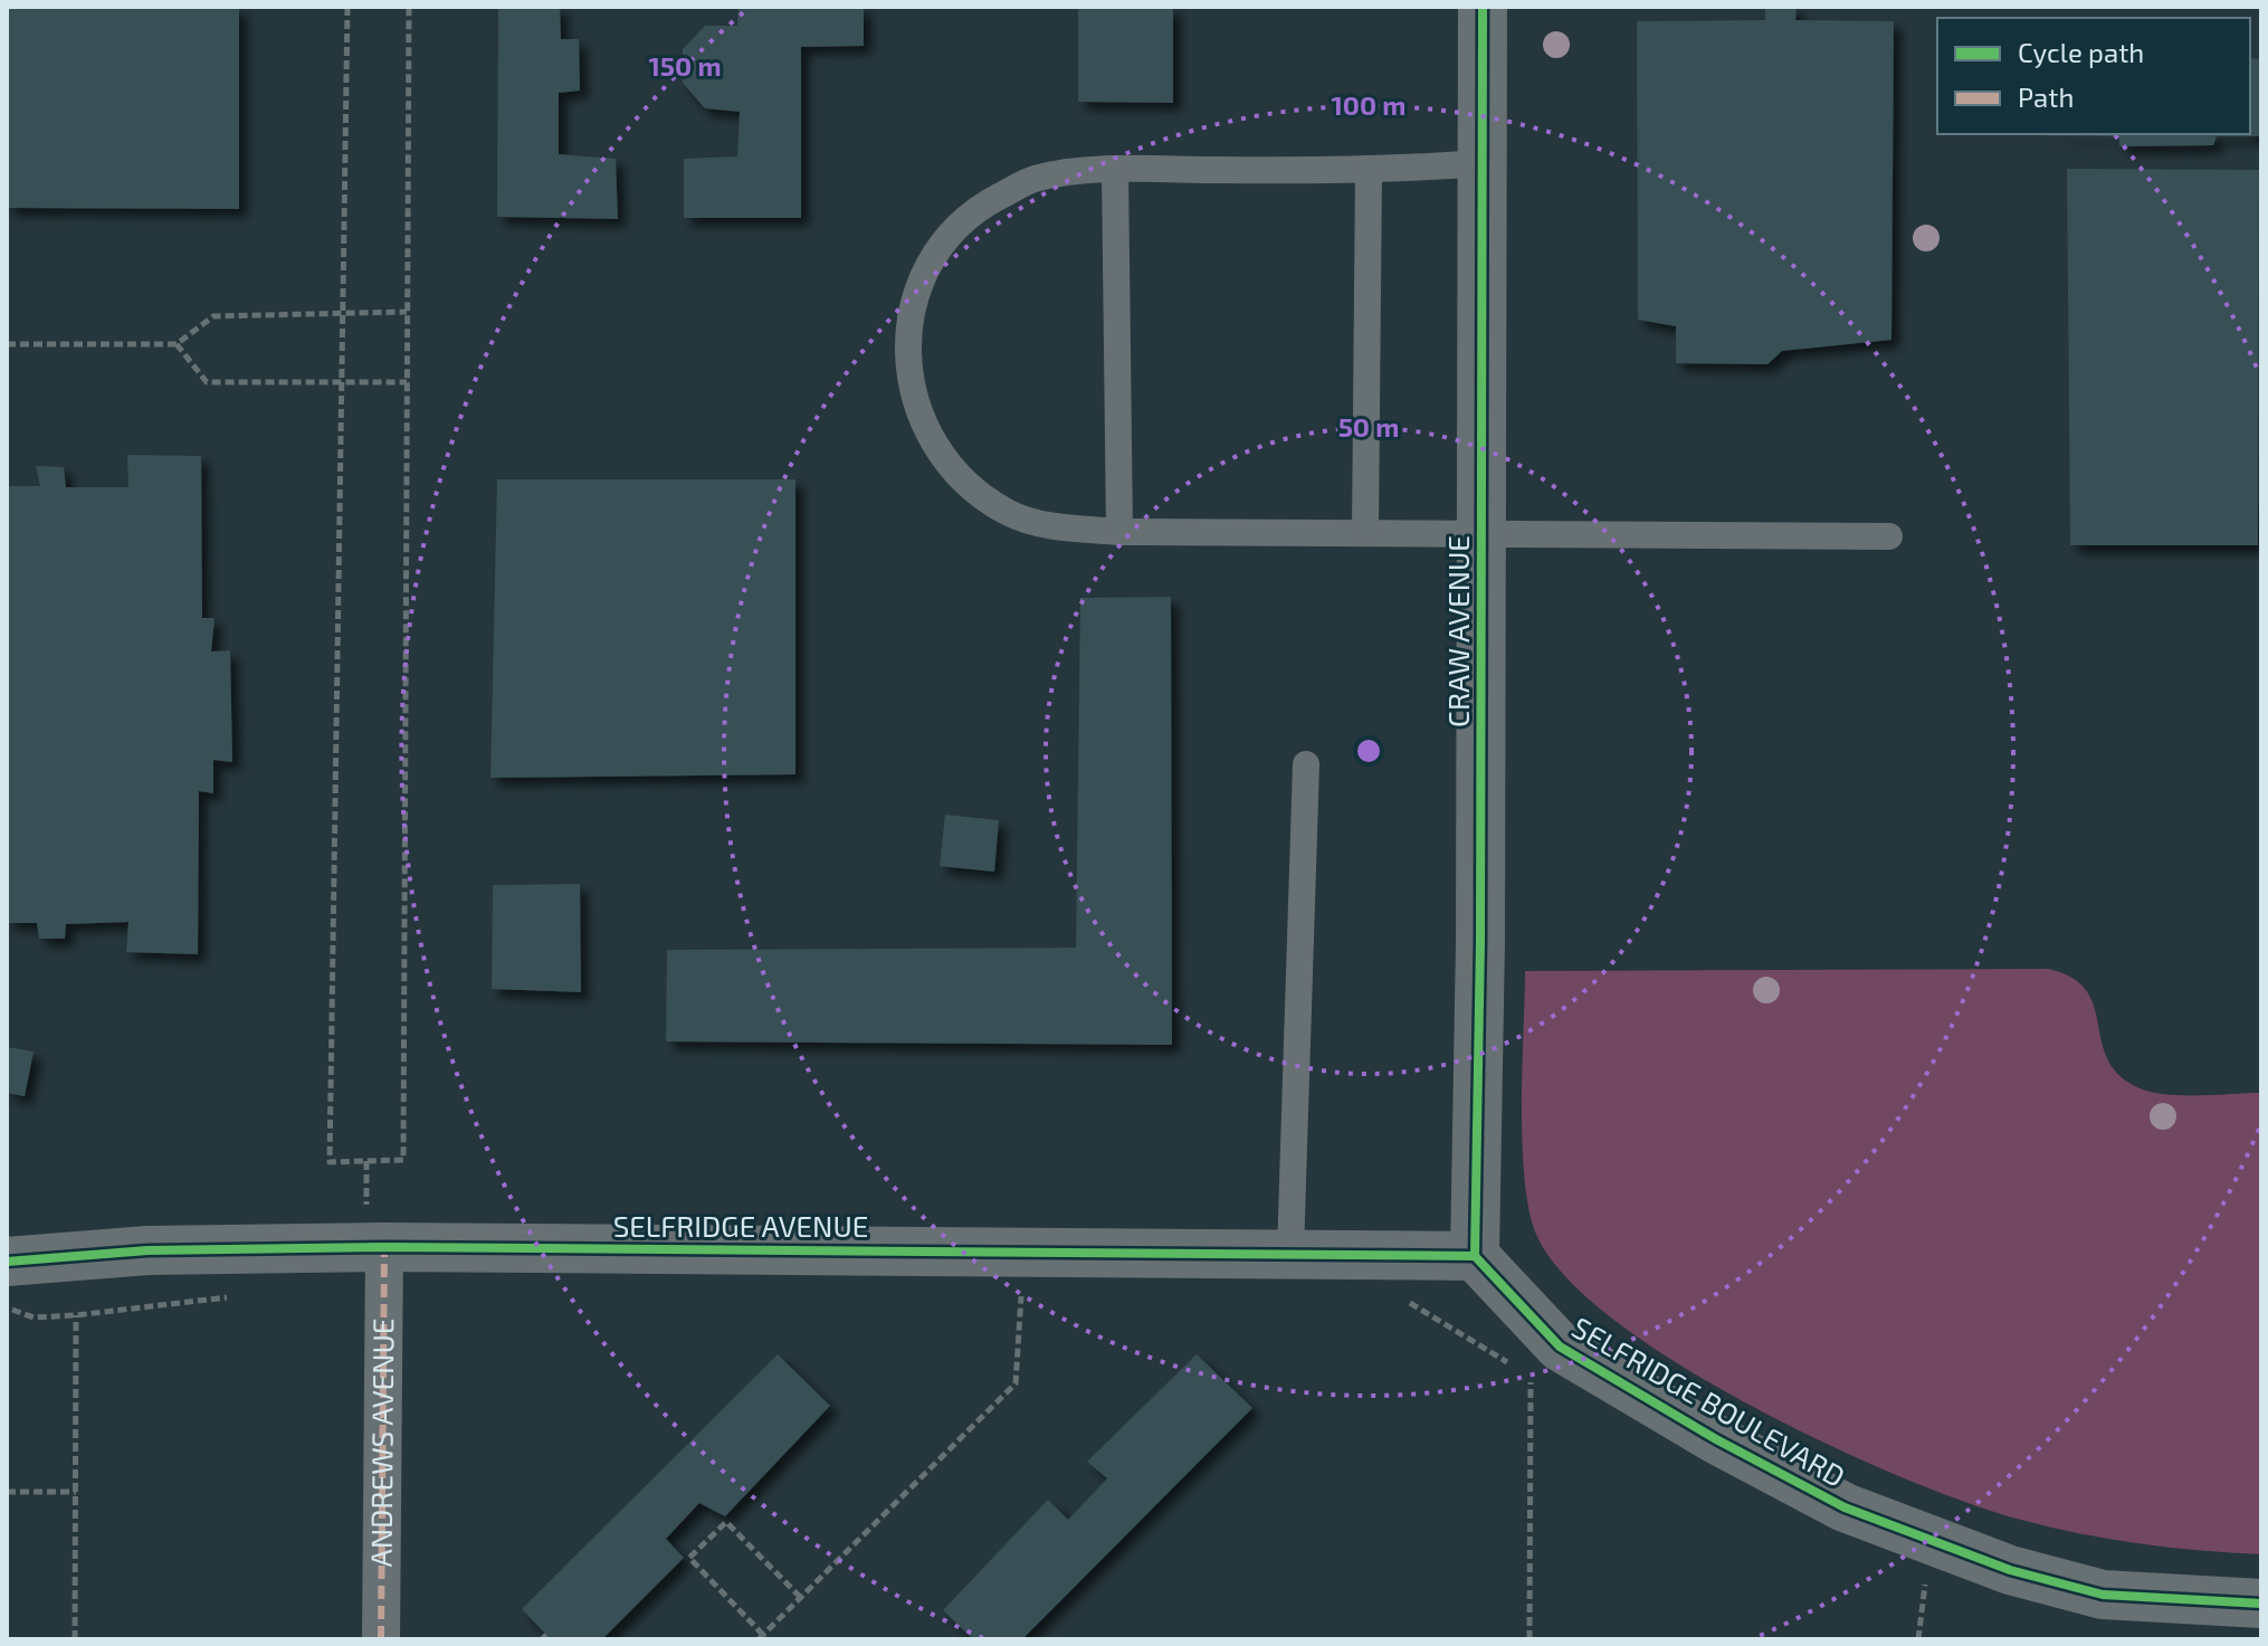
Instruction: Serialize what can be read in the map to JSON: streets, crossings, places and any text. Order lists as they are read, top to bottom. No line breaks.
{"streets":{"street":["CRAW AVENUE","SELFRIDGE AVENUE","SELFRIDGE BOULEVARD","ANDREWS AVENUE"]},"crossings":[["CRAW AVENUE","SELFRIDGE AVENUE"],["CRAW AVENUE","SELFRIDGE BOULEVARD"],["SELFRIDGE AVENUE","SELFRIDGE BOULEVARD"],["SELFRIDGE AVENUE","ANDREWS AVENUE"]],"legend":["Cycle path","Path"],"rings":["150 m","100 m","50 m"]}
